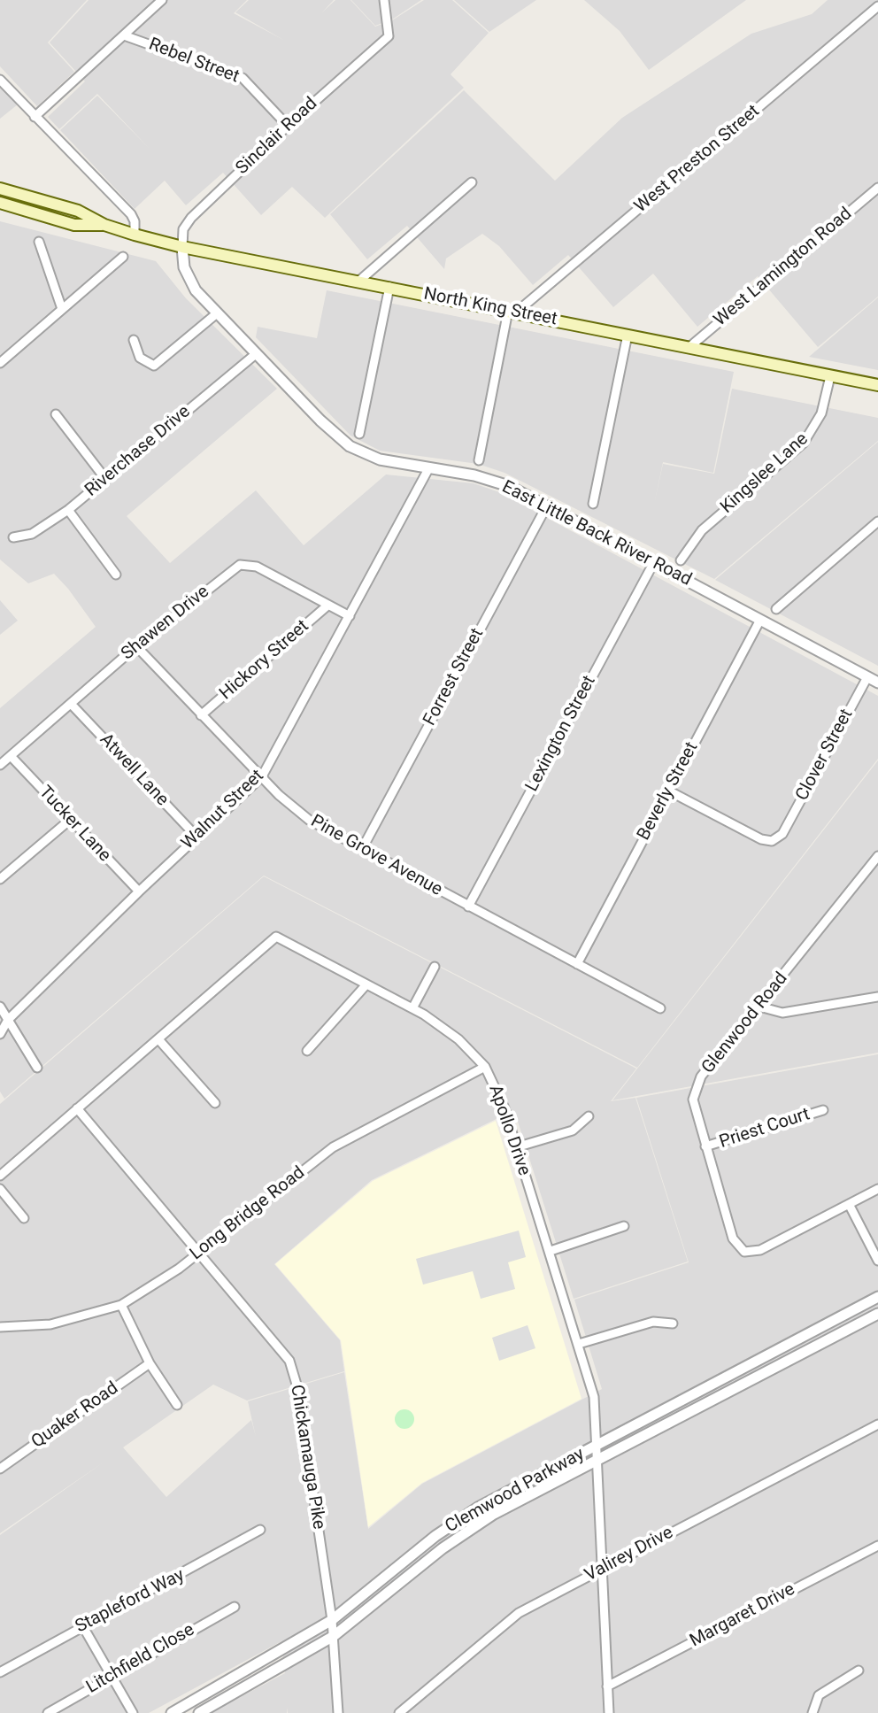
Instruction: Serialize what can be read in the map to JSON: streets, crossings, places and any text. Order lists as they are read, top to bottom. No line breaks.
{"streets":{"main road":["North King Street"],"street":["Rebel Street","Sinclair Road","West Preston Street","West Lamington Road","Riverchase Drive","Kingslee Lane","East Little Back River Road","Shawen Drive","Hickory Street","Forrest Street","Lexington Street","Clover Street","Atwell Lane","Beverly Street","Walnut Street","Tucker Lane","Pine Grove Avenue","Glenwood Road","Priest Court","Apollo Drive","Long Bridge Road","Quaker Road","Chickamauga Pike","Clemwood Parkway","Valirey Drive","Stapleford Way","Margaret Drive","Litchfield Close"]},"crossings":[["Rebel Street","Sinclair Road"],["Sinclair Road","North King Street"],["Sinclair Road","East Little Back River Road"],["West Preston Street","North King Street"],["West Lamington Road","North King Street"],["North King Street","Kingslee Lane"],["North King Street","East Little Back River Road"],["Riverchase Drive","East Little Back River Road"],["East Little Back River Road","Forrest Street"],["East Little Back River Road","Lexington Street"],["East Little Back River Road","Clover Street"],["East Little Back River Road","Beverly Street"],["East Little Back River Road","Walnut Street"],["Shawen Drive","Hickory Street"],["Shawen Drive","Atwell Lane"],["Shawen Drive","Walnut Street"],["Shawen Drive","Tucker Lane"],["Shawen Drive","Pine Grove Avenue"],["Hickory Street","Pine Grove Avenue"],["Forrest Street","Pine Grove Avenue"],["Lexington Street","Pine Grove Avenue"],["Clover Street","Beverly Street"],["Atwell Lane","Walnut Street"],["Beverly Street","Pine Grove Avenue"],["Walnut Street","Tucker Lane"],["Walnut Street","Pine Grove Avenue"],["Glenwood Road","Priest Court"],["Apollo Drive","Long Bridge Road"],["Apollo Drive","Chickamauga Pike"],["Apollo Drive","Clemwood Parkway"],["Apollo Drive","Valirey Drive"],["Apollo Drive","Margaret Drive"],["Long Bridge Road","Chickamauga Pike"],["Chickamauga Pike","Clemwood Parkway"]]}
